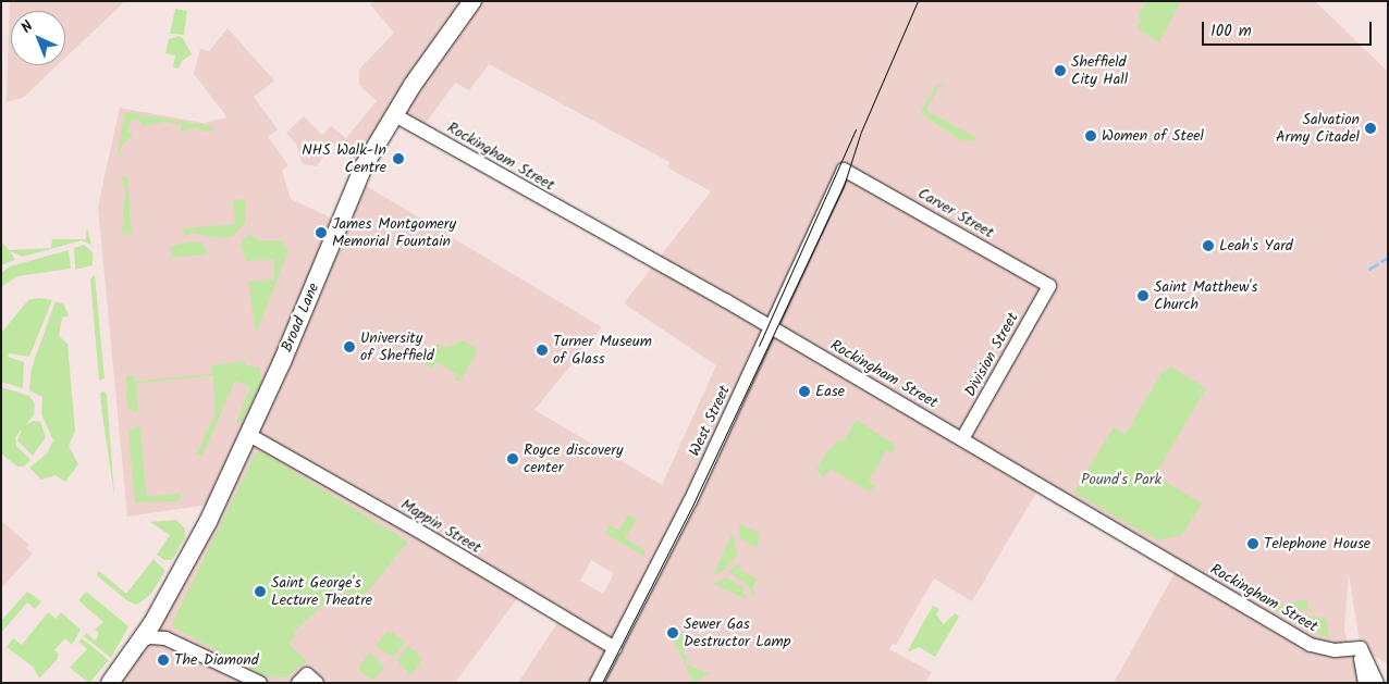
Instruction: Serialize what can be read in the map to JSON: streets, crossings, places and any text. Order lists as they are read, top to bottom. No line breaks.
{"streets":{"main road":["Broad Lane"],"street":["Rockingham Street","Carver Street","Division Street","West Street","Mappin Street"]},"crossings":[["Rockingham Street","Broad Lane"],["Rockingham Street","Division Street"],["Rockingham Street","West Street"],["Carver Street","Division Street"],["Carver Street","West Street"],["Broad Lane","Mappin Street"],["West Street","Mappin Street"]],"parks":["Pound's Park"],"places":["Sheffield City Hall","Salvation Army Citadel","Women of Steel","NHS Walk-In Centre","James Montgomery Memorial Fountain","Leah's Yard","Saint Matthew's Church","University of Sheffield","Turner Museum of Glass","Ease","Royce discovery center","Telephone House","Saint George's Lecture Theatre","Sewer Gas Destructor Lamp","The Diamond"],"scale_bar":"100 m","north":"top left"}
